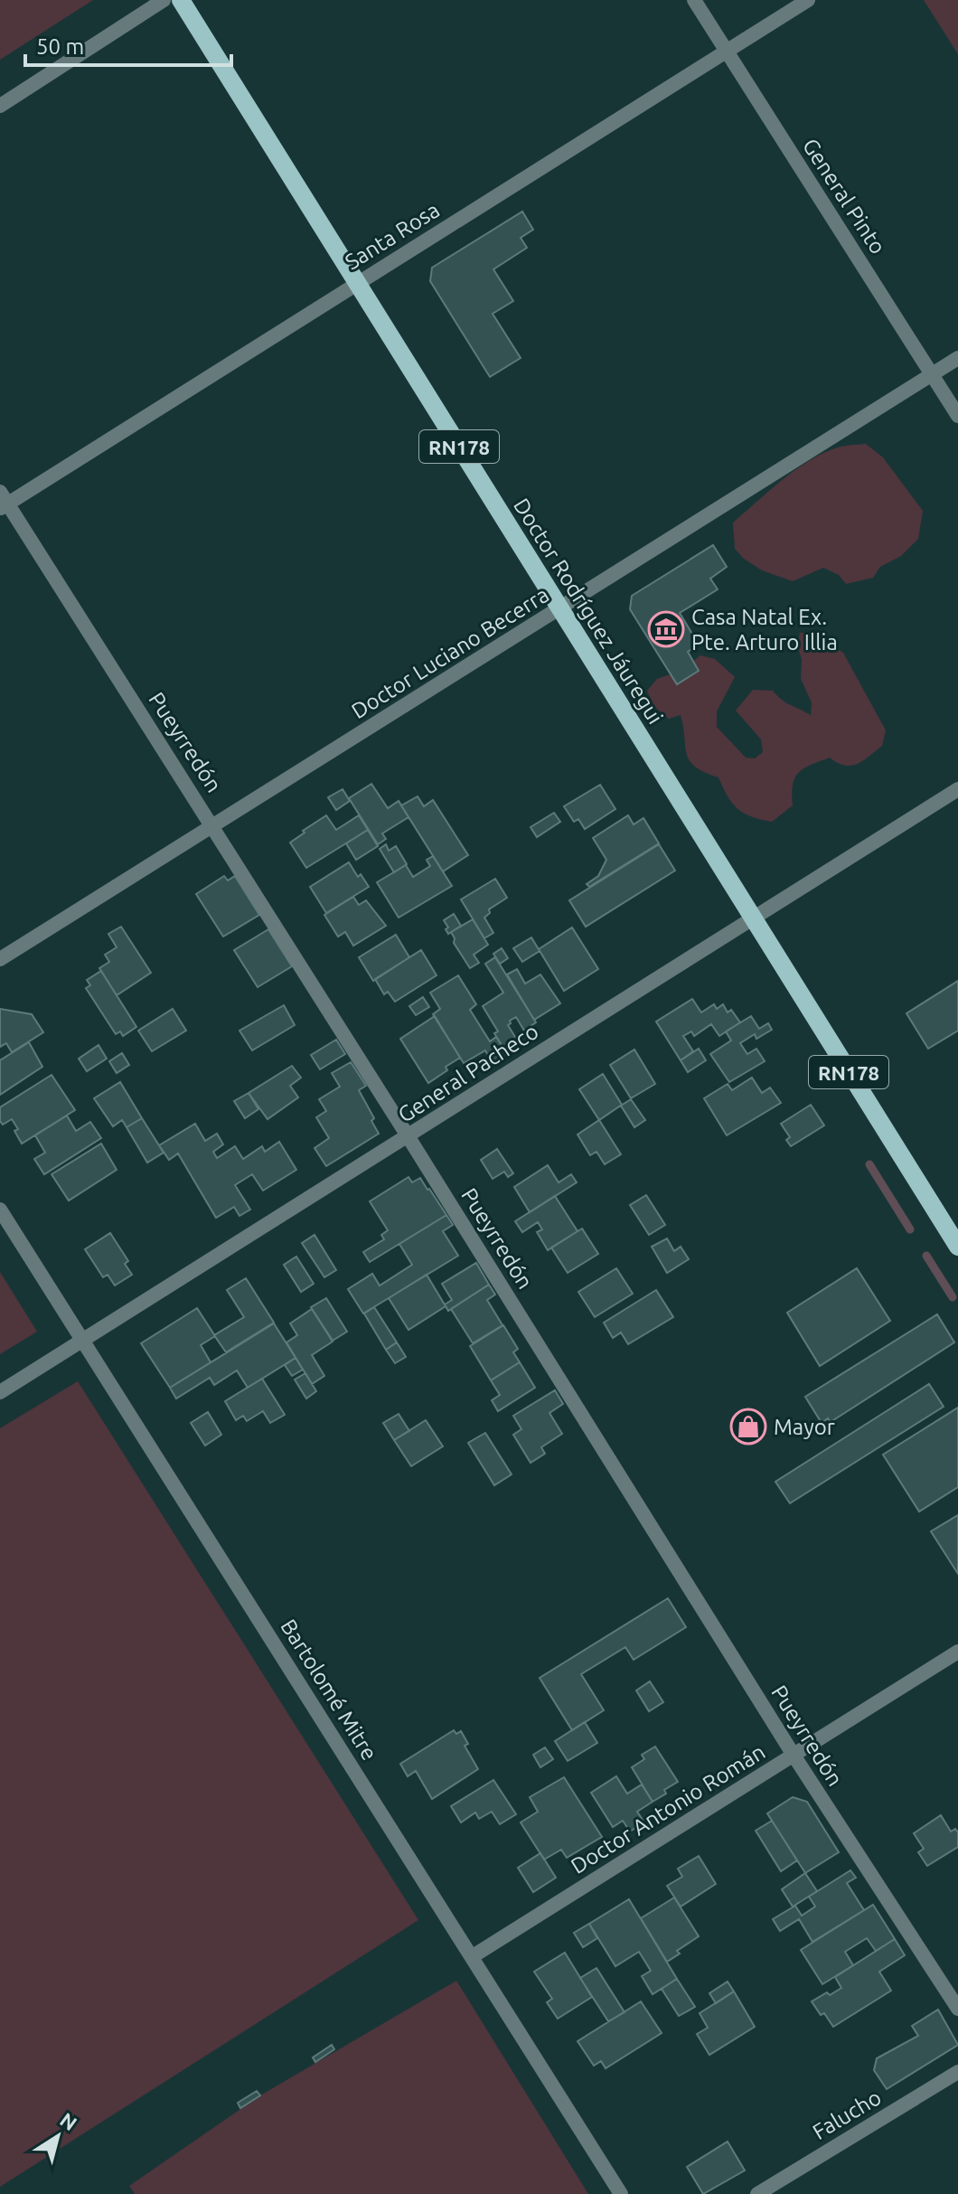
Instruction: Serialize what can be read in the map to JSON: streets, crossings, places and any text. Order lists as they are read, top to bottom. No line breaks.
{"streets":{"main road":["RN178","Doctor Rodríguez Jáuregui"],"street":["General Pinto","Santa Rosa","Doctor Luciano Becerra","Pueyrredón","General Pacheco","Bartolomé Mitre","Doctor Antonio Román","Falucho"]},"crossings":[["General Pinto","Santa Rosa"],["General Pinto","Doctor Luciano Becerra"],["Santa Rosa","Doctor Rodríguez Jáuregui"],["Santa Rosa","Pueyrredón"],["Doctor Rodríguez Jáuregui","Doctor Luciano Becerra"],["Doctor Rodríguez Jáuregui","General Pacheco"],["Doctor Luciano Becerra","Pueyrredón"],["Pueyrredón","General Pacheco"],["Pueyrredón","Doctor Antonio Román"],["General Pacheco","Bartolomé Mitre"],["Bartolomé Mitre","Doctor Antonio Román"]],"places":{"museum":["Casa Natal Ex. Pte. Arturo Illia"],"shop":["Mayor"]},"scale_bar":"50 m","north":"top right"}
